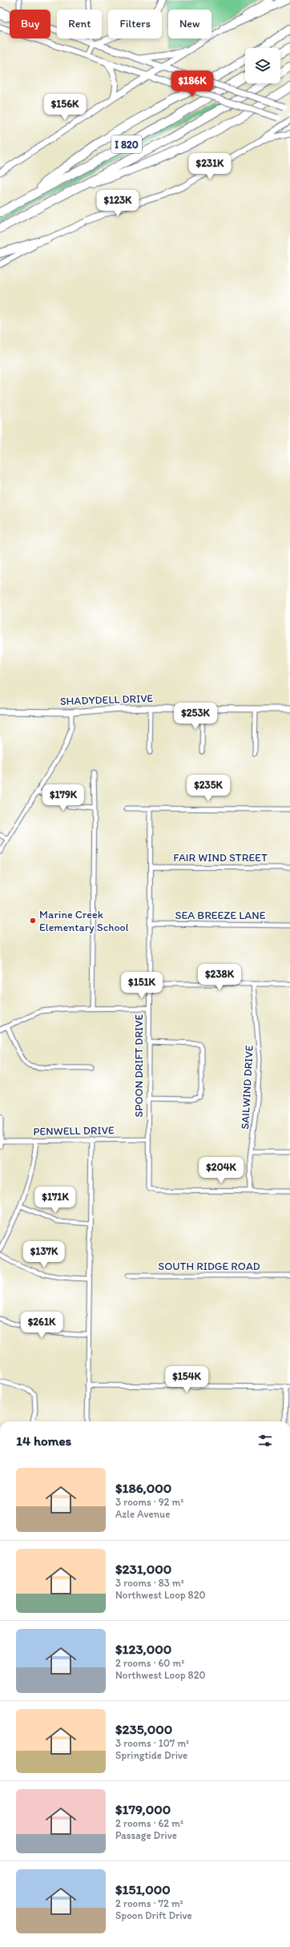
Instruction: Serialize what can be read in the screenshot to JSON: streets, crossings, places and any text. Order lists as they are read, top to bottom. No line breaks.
{"streets":{"highway":["I 820"],"main road":["SHADYDELL DRIVE"],"street":["FAIR WIND STREET","SEA BREEZE LANE","SPOON DRIFT DRIVE","SAILWIND DRIVE","PENWELL DRIVE","SOUTH RIDGE ROAD"]},"crossings":[["FAIR WIND STREET","SPOON DRIFT DRIVE"],["SEA BREEZE LANE","SPOON DRIFT DRIVE"],["SPOON DRIFT DRIVE","SAILWIND DRIVE"],["SPOON DRIFT DRIVE","PENWELL DRIVE"]],"places":["Marine Creek Elementary School"],"page":{"chip":["Buy","Rent","Filters","New"],"price":["$186K","$156K","$231K","$123K","$253K","$235K","$179K","$238K","$151K","$204K","$171K","$137K","$261K","$154K"],"heading":"14 homes","list":[{"name":"$186,000","note":"3 rooms · 92 m² · Azle Avenue"},{"name":"$231,000","note":"3 rooms · 83 m² · Northwest Loop 820"},{"name":"$123,000","note":"2 rooms · 60 m² · Northwest Loop 820"},{"name":"$235,000","note":"3 rooms · 107 m² · Springtide Drive"},{"name":"$179,000","note":"2 rooms · 62 m² · Passage Drive"},{"name":"$151,000","note":"2 rooms · 72 m² · Spoon Drift Drive"}]}}
